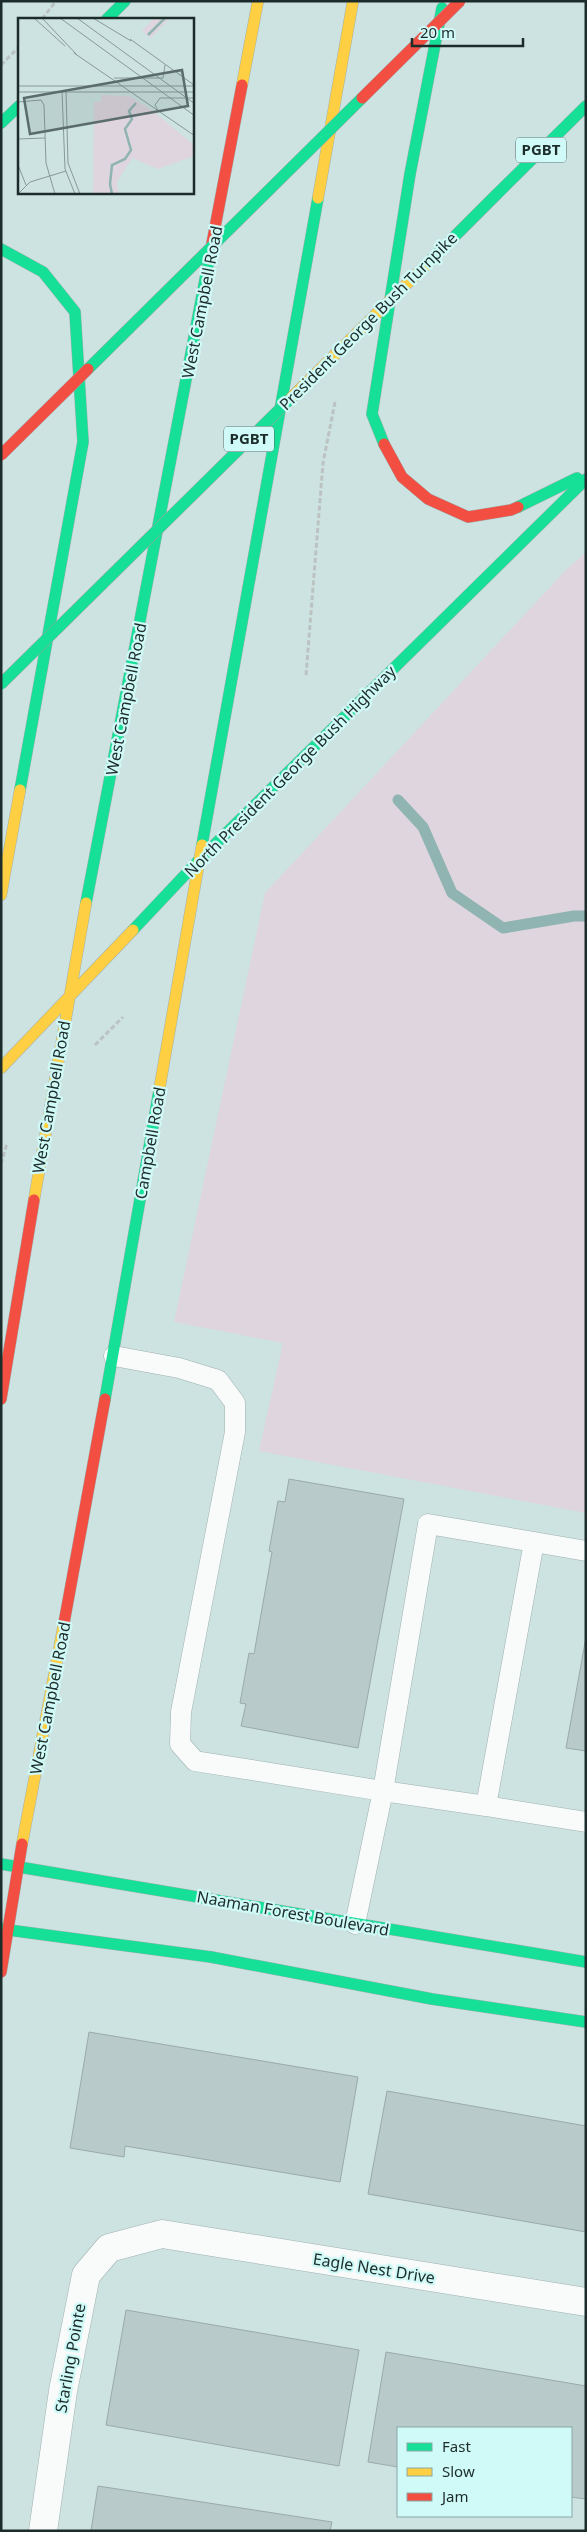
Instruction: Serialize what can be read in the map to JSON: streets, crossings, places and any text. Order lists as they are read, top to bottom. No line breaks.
{"streets":{"main road":["PGBT","West Campbell Road","President George Bush Turnpike","North President George Bush Highway","Campbell Road","Naaman Forest Boulevard"],"street":["Eagle Nest Drive","Starling Pointe"]},"crossings":[["West Campbell Road","North President George Bush Highway"],["West Campbell Road","Campbell Road"],["West Campbell Road","Naaman Forest Boulevard"],["North President George Bush Highway","Campbell Road"],["Eagle Nest Drive","Starling Pointe"]],"legend":["Fast","Slow","Jam"],"scale_bar":"20 m"}
